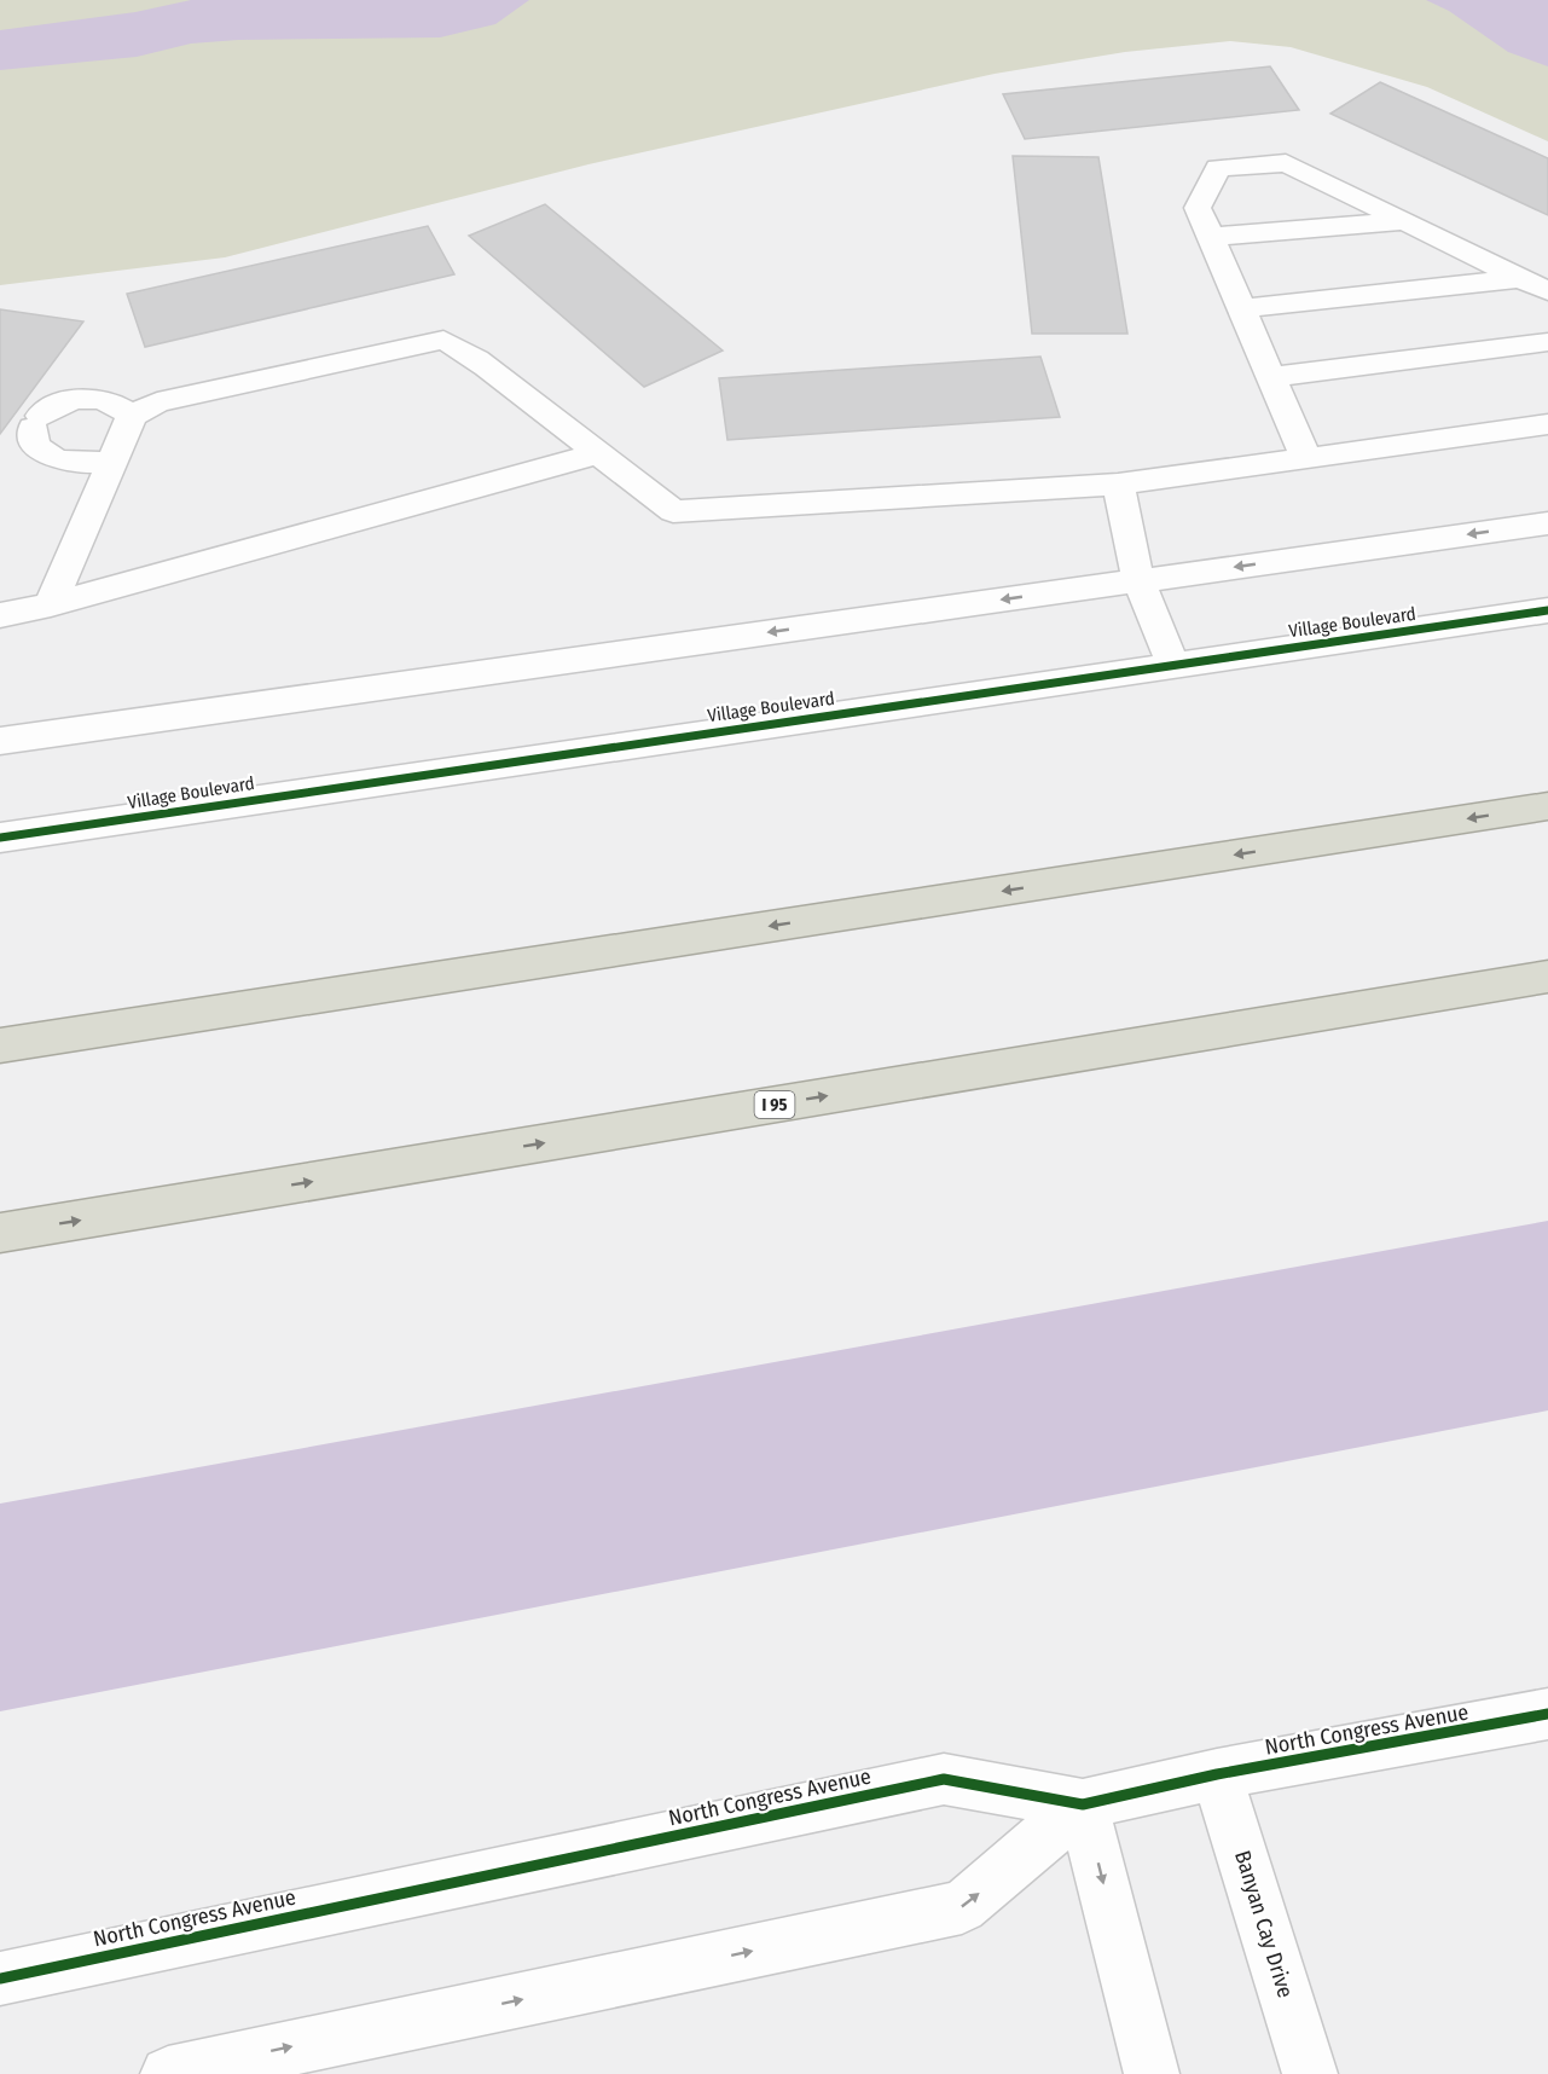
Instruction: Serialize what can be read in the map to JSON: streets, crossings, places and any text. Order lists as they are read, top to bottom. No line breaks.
{"streets":{"highway":["I 95"],"street":["Village Boulevard","North Congress Avenue","Banyan Cay Drive"]},"crossings":[["North Congress Avenue","Banyan Cay Drive"]]}
